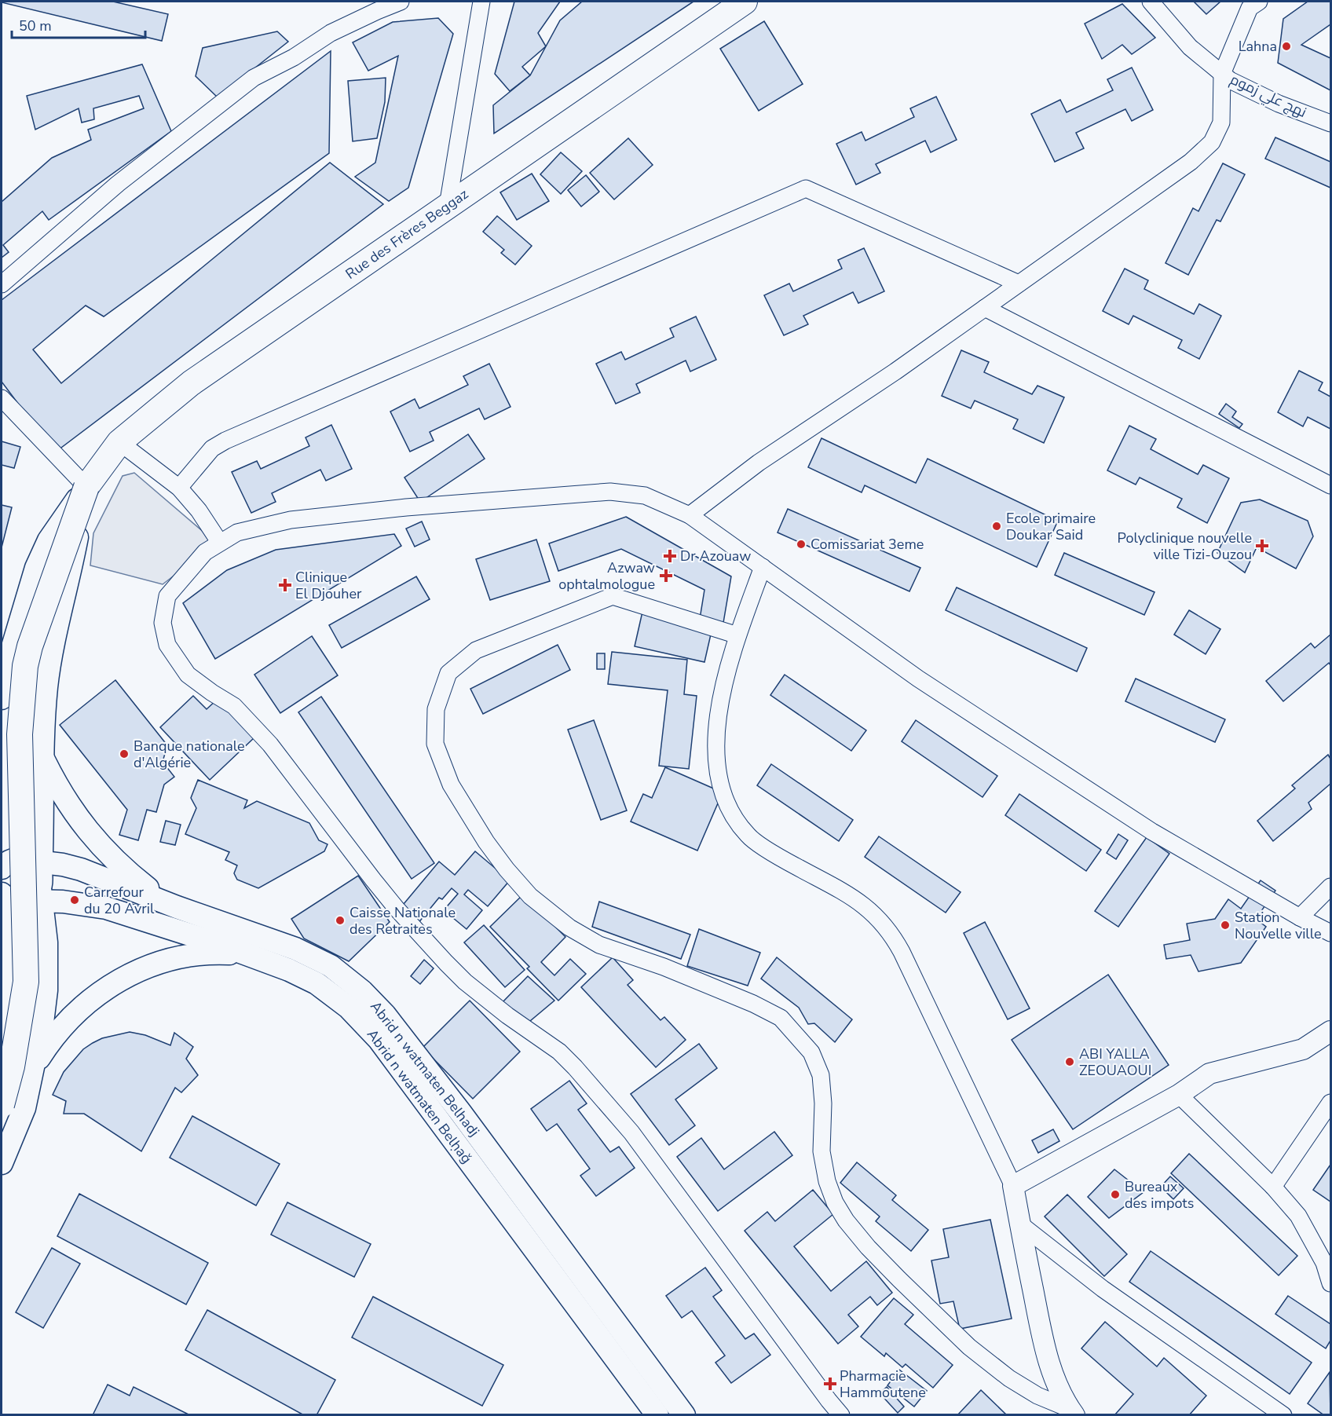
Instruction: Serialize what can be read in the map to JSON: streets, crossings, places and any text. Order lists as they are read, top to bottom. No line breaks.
{"streets":{"main road":["Rue des Frères Beggaz","Abrid n watmaten Belhadj","Abrid n watmaten Belḥaǧ"],"street":["نهج علي زموم"]},"crossings":[["Abrid n watmaten Belhadj","Abrid n watmaten Belḥaǧ"]],"places":{"other":["Lahna","Ecole primaire Doukar Said","Comissariat 3eme","Banque nationale d'Algérie","Carrefour du 20 Avril","Caisse Nationale des Retraites","Station Nouvelle ville","ABI YALLA ZEOUAOUI","Bureaux des impots"],"health":["Polyclinique nouvelle ville Tizi-Ouzou","Dr Azouaw","Azwaw ophtalmologue","Clinique El Djouher","Pharmacie Hammoutene"]},"scale_bar":"50 m"}
